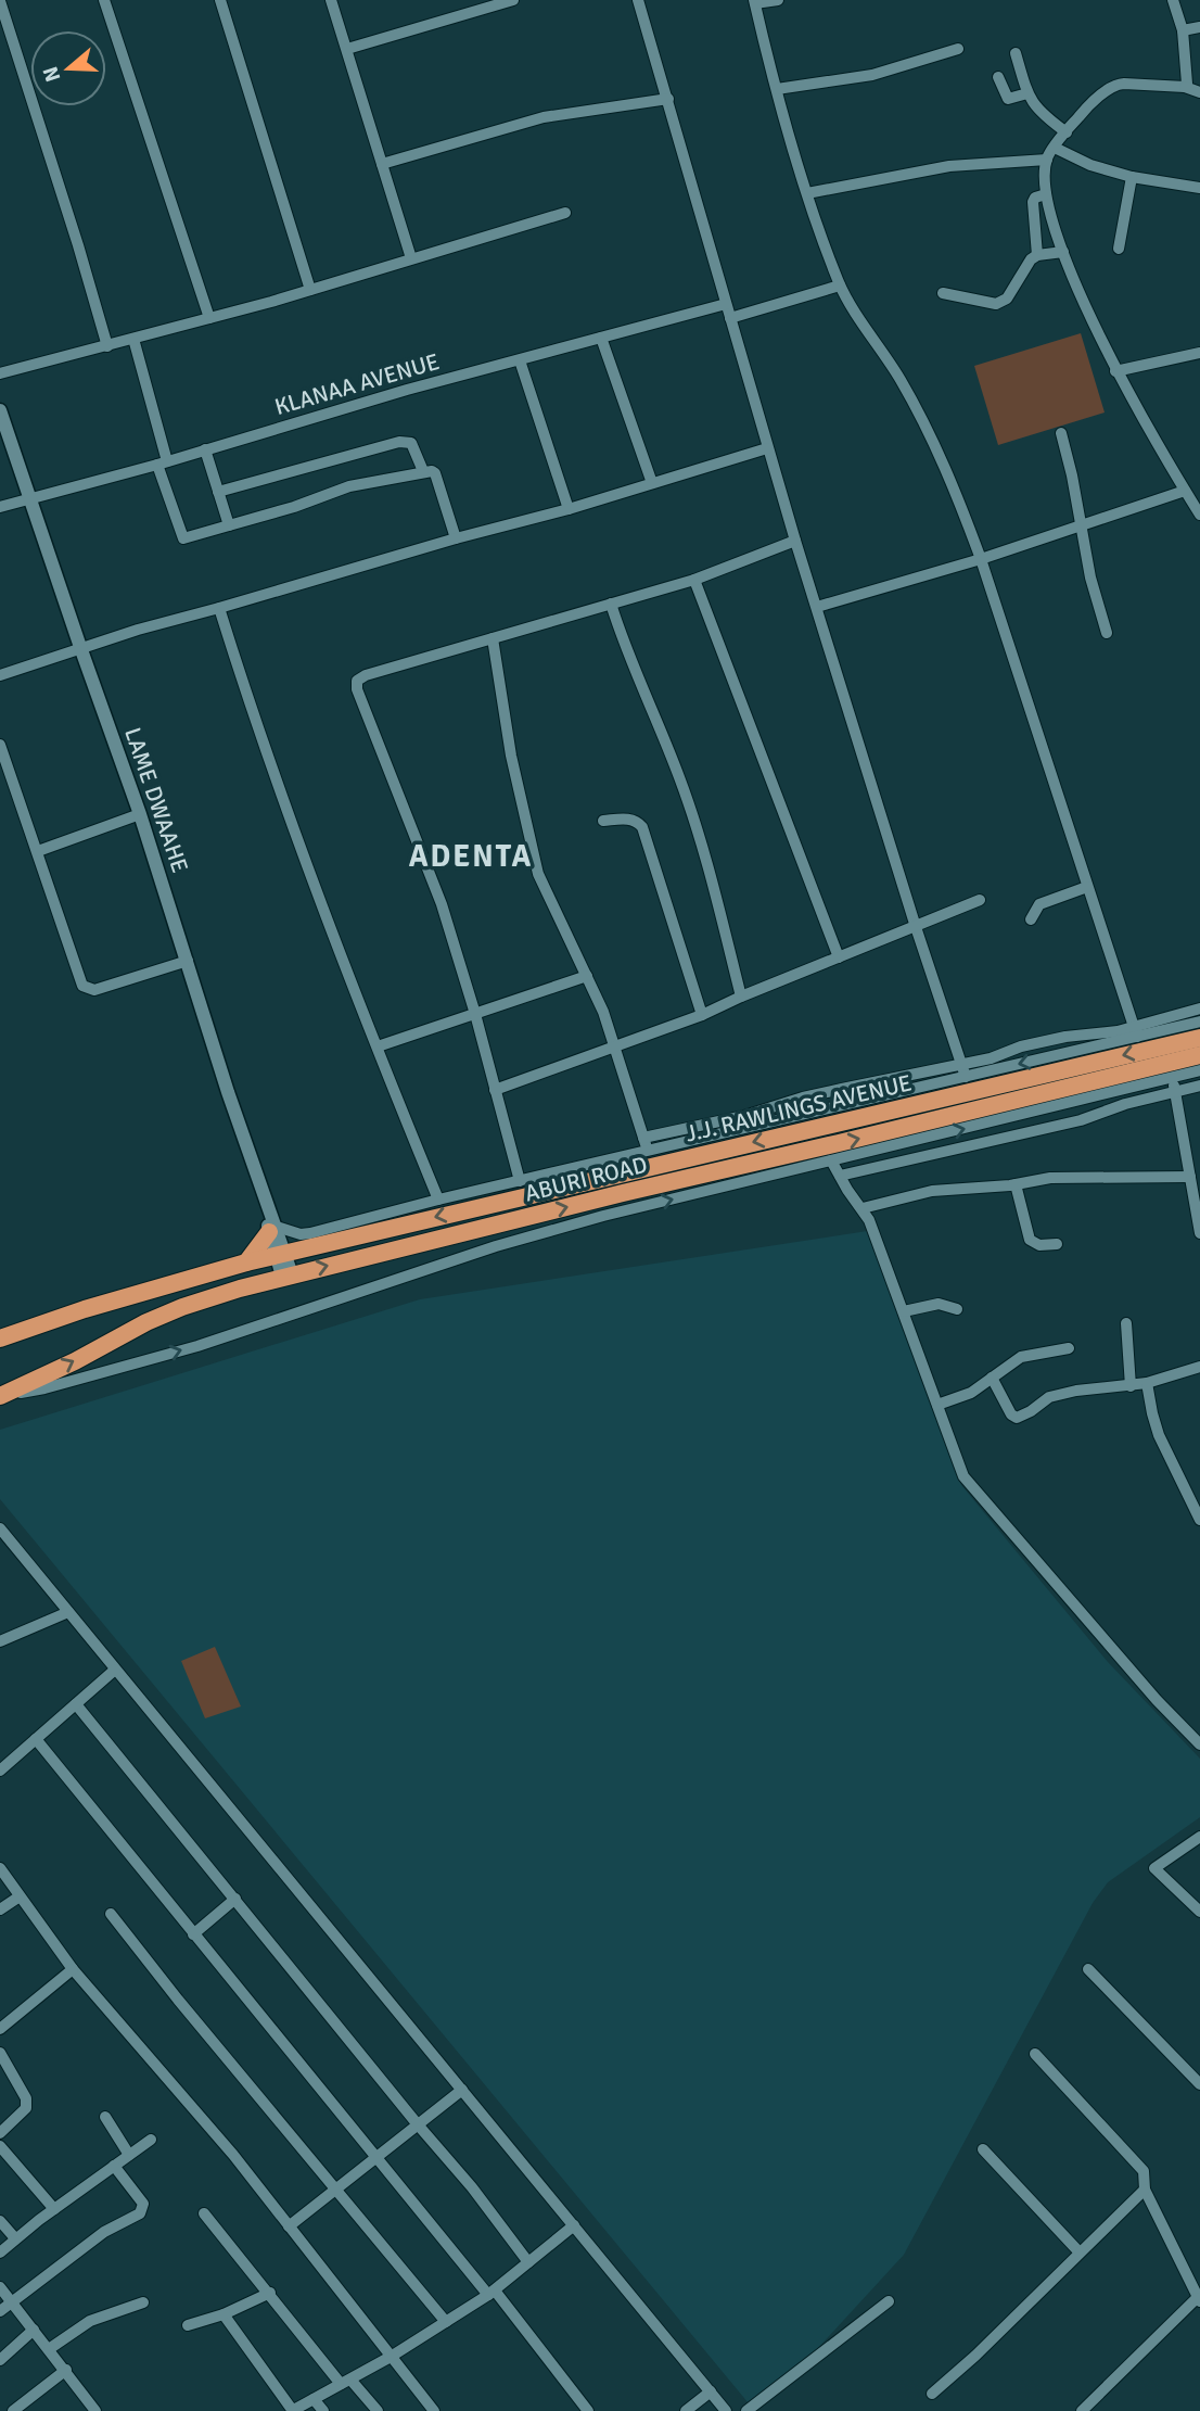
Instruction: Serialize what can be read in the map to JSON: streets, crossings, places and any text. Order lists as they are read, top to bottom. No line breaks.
{"streets":{"highway":["J.J. RAWLINGS AVENUE","ABURI ROAD"],"street":["KLANAA AVENUE","LAME DWAAHE"]},"crossings":[["KLANAA AVENUE","LAME DWAAHE"],["LAME DWAAHE","J.J. RAWLINGS AVENUE"],["LAME DWAAHE","ABURI ROAD"]],"one_way":["J.J. RAWLINGS AVENUE","ABURI ROAD"],"districts":["ADENTA"],"north":"left"}
